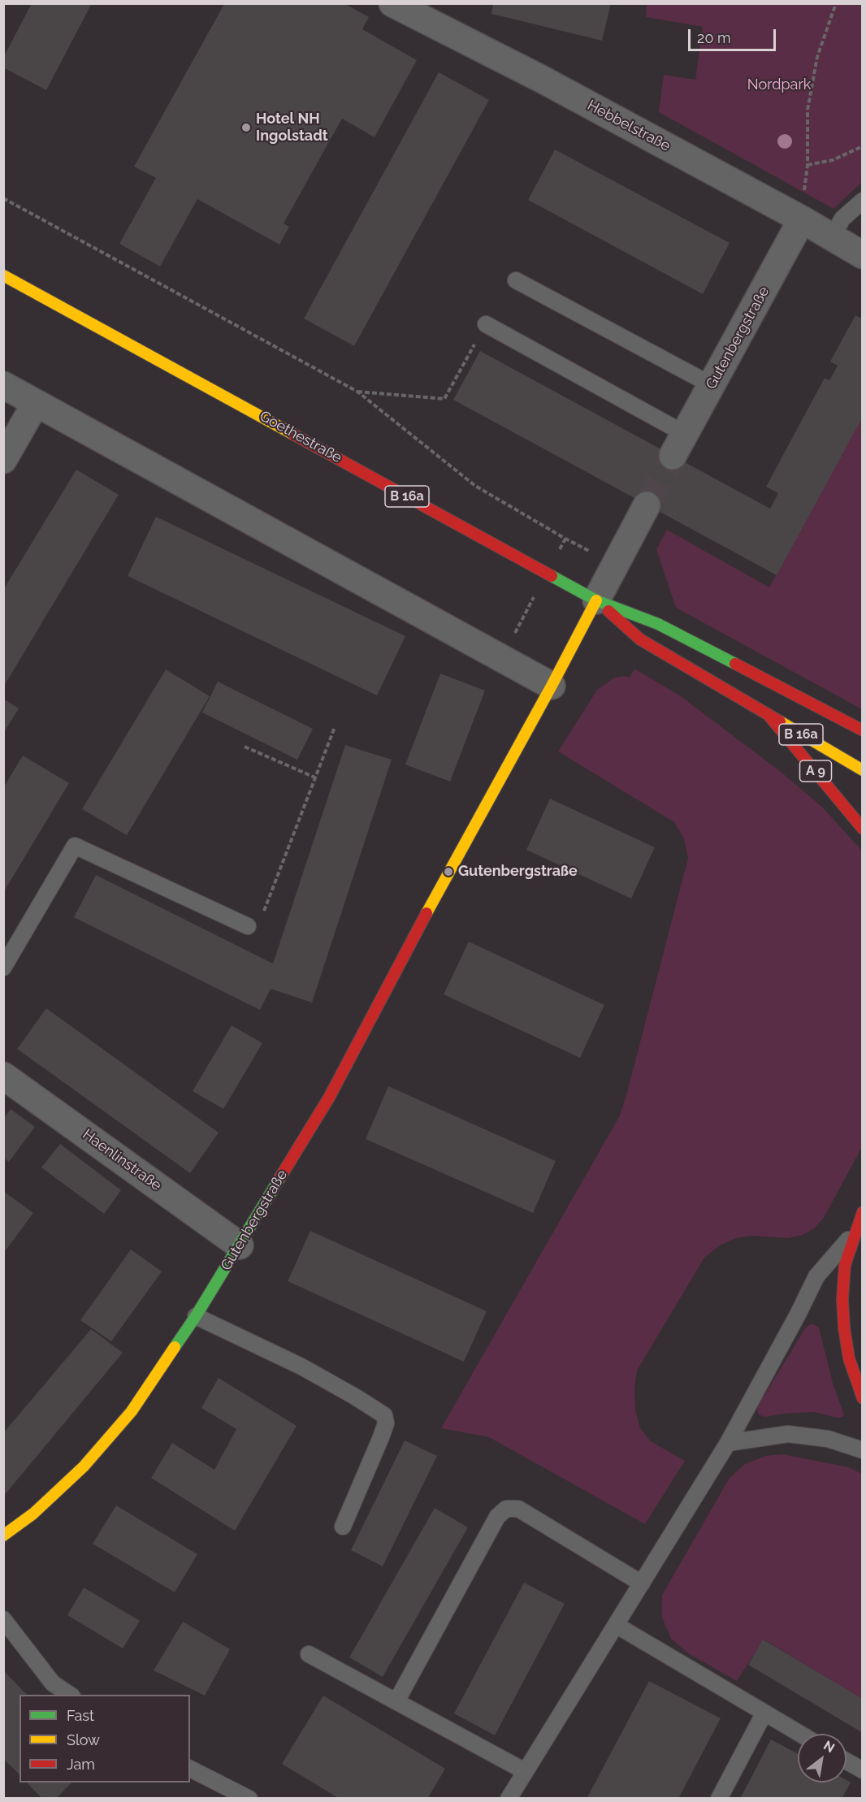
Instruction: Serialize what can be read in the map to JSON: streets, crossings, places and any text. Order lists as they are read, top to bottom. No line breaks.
{"streets":{"main road":["Gutenbergstraße","Goethestraße","B 16a","A 9"],"street":["Hebbelstraße","Haenlinstraße"]},"crossings":[["Hebbelstraße","Gutenbergstraße"],["Gutenbergstraße","Goethestraße"],["Gutenbergstraße","B 16a"],["Gutenbergstraße","Haenlinstraße"],["Goethestraße","B 16a"],["B 16a","A 9"]],"parks":["Nordpark"],"places":["Hotel NH Ingolstadt","Gutenbergstraße"],"legend":["Fast","Slow","Jam"],"scale_bar":"20 m","north":"top right"}
